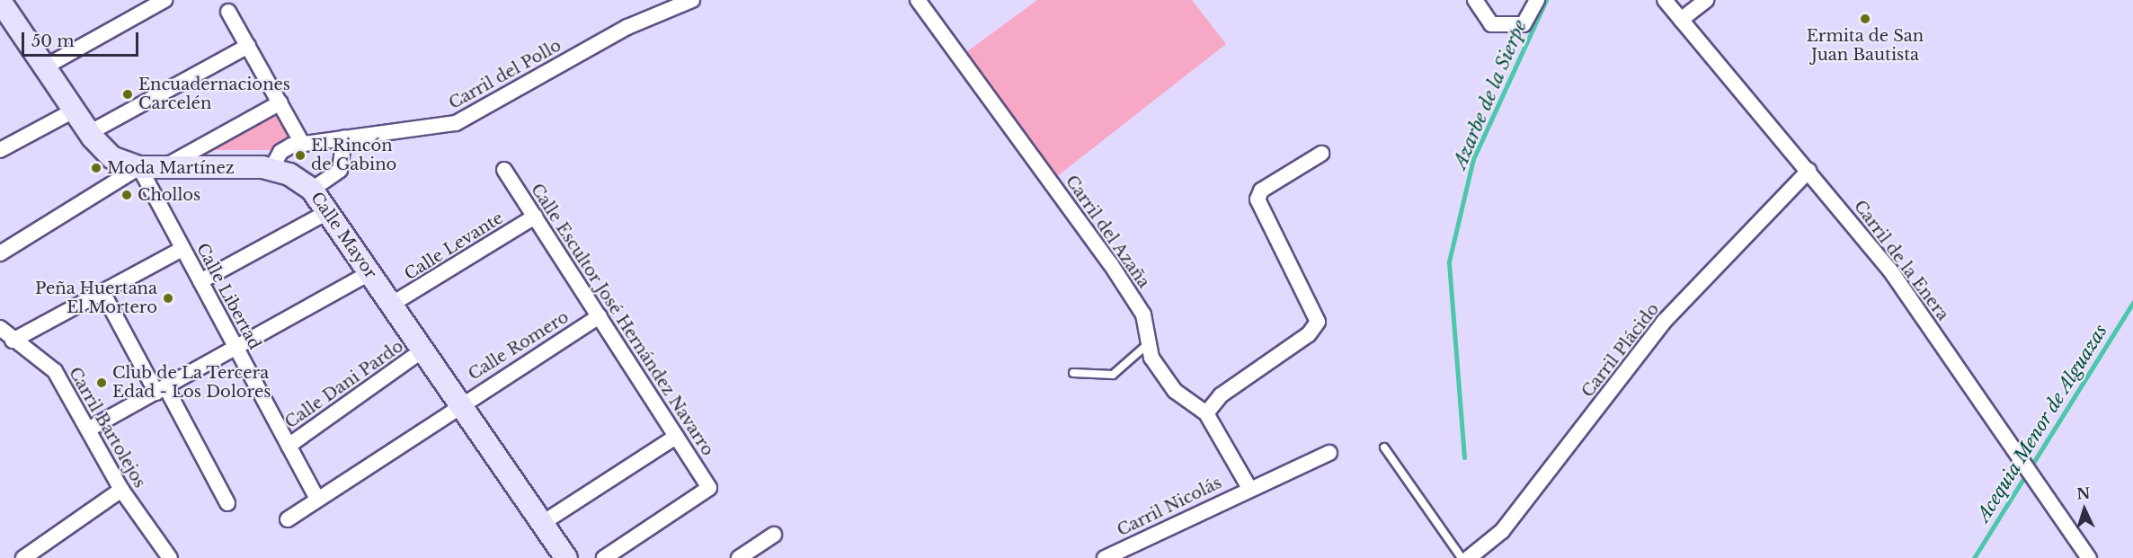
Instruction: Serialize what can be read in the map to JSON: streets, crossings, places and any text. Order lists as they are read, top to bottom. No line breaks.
{"streets":{"main road":["Calle Mayor"],"street":["Carril del Pollo","Carril del Azaña","Calle Levante","Carril de la Enera","Calle Libertad","Calle Escultor José Hernández Navarro","Calle Romero","Carril Plácido","Calle Dani Pardo","Carril Bartolejos","Carril Nicolás"]},"crossings":[["Carril del Pollo","Calle Mayor"],["Carril del Azaña","Carril Nicolás"],["Calle Mayor","Calle Levante"],["Calle Mayor","Calle Libertad"],["Calle Mayor","Calle Romero"],["Calle Mayor","Calle Dani Pardo"],["Calle Levante","Calle Escultor José Hernández Navarro"],["Carril de la Enera","Carril Plácido"],["Calle Libertad","Calle Romero"],["Calle Libertad","Calle Dani Pardo"],["Calle Escultor José Hernández Navarro","Calle Romero"]],"water":["Azarbe de la Sierpe","Acequia Menor de Alguazas"],"places":["Ermita de San Juan Bautista","Encuadernaciones Carcelén","El Rincón de Gabino","Moda Martínez","Chollos","Peña Huertana El Mortero","Club de La Tercera Edad - Los Dolores"],"scale_bar":"50 m","north":"top"}
